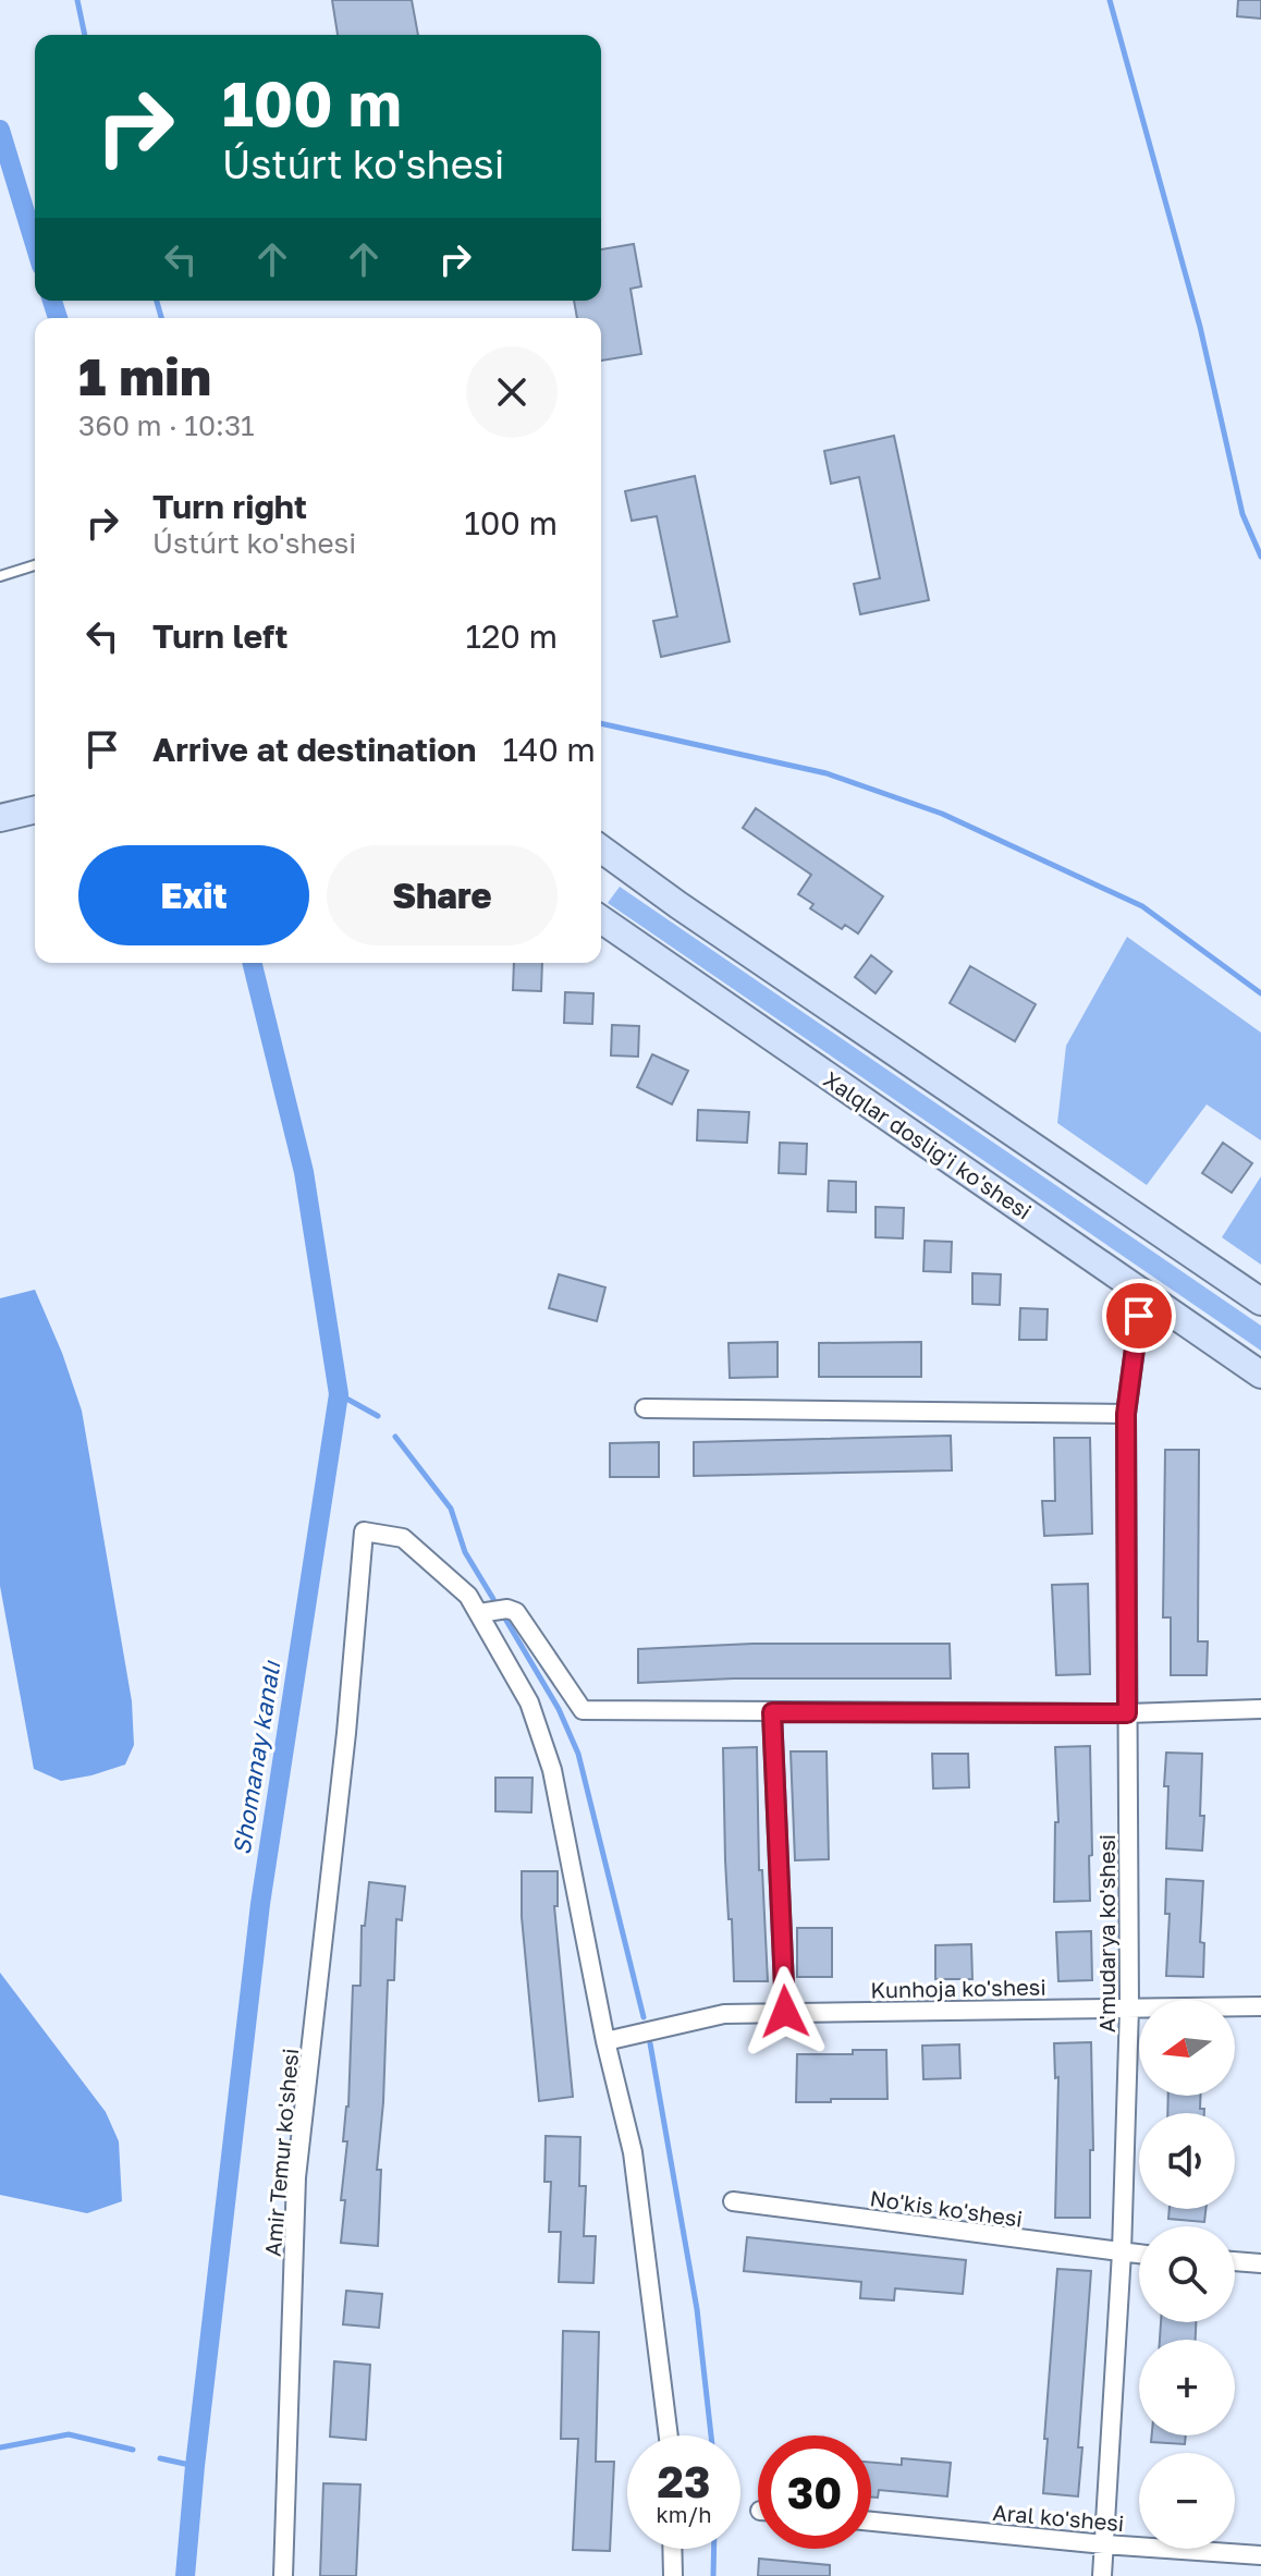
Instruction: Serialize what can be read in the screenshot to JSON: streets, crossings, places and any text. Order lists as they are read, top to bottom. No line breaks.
{"streets":{"main road":["Xalqlar doslig'i ko'shesi"],"street":["A'mudarya ko'shesi","Kunhoja ko'shesi","Amir Temur ko'shesi","No'kis ko'shesi","Aral ko'shesi"]},"crossings":[["Xalqlar doslig'i ko'shesi","A'mudarya ko'shesi"],["A'mudarya ko'shesi","Kunhoja ko'shesi"],["A'mudarya ko'shesi","No'kis ko'shesi"],["A'mudarya ko'shesi","Aral ko'shesi"]],"water":["Shomanay kanalı"],"north":"left","page":{"turn":["100 m","Ústúrt ko'shesi"],"heading":["1 min","360 m · 10:31"],"list":[{"name":"Turn right","note":"Ústúrt ko'shesi","value":"100 m"},{"name":"Turn left","value":"120 m"},{"name":"Arrive at destination","value":"140 m"}],"buttons":["Exit","Share"],"map_buttons":["+","−"],"speed":"23 km/h","limit":"30"}}
